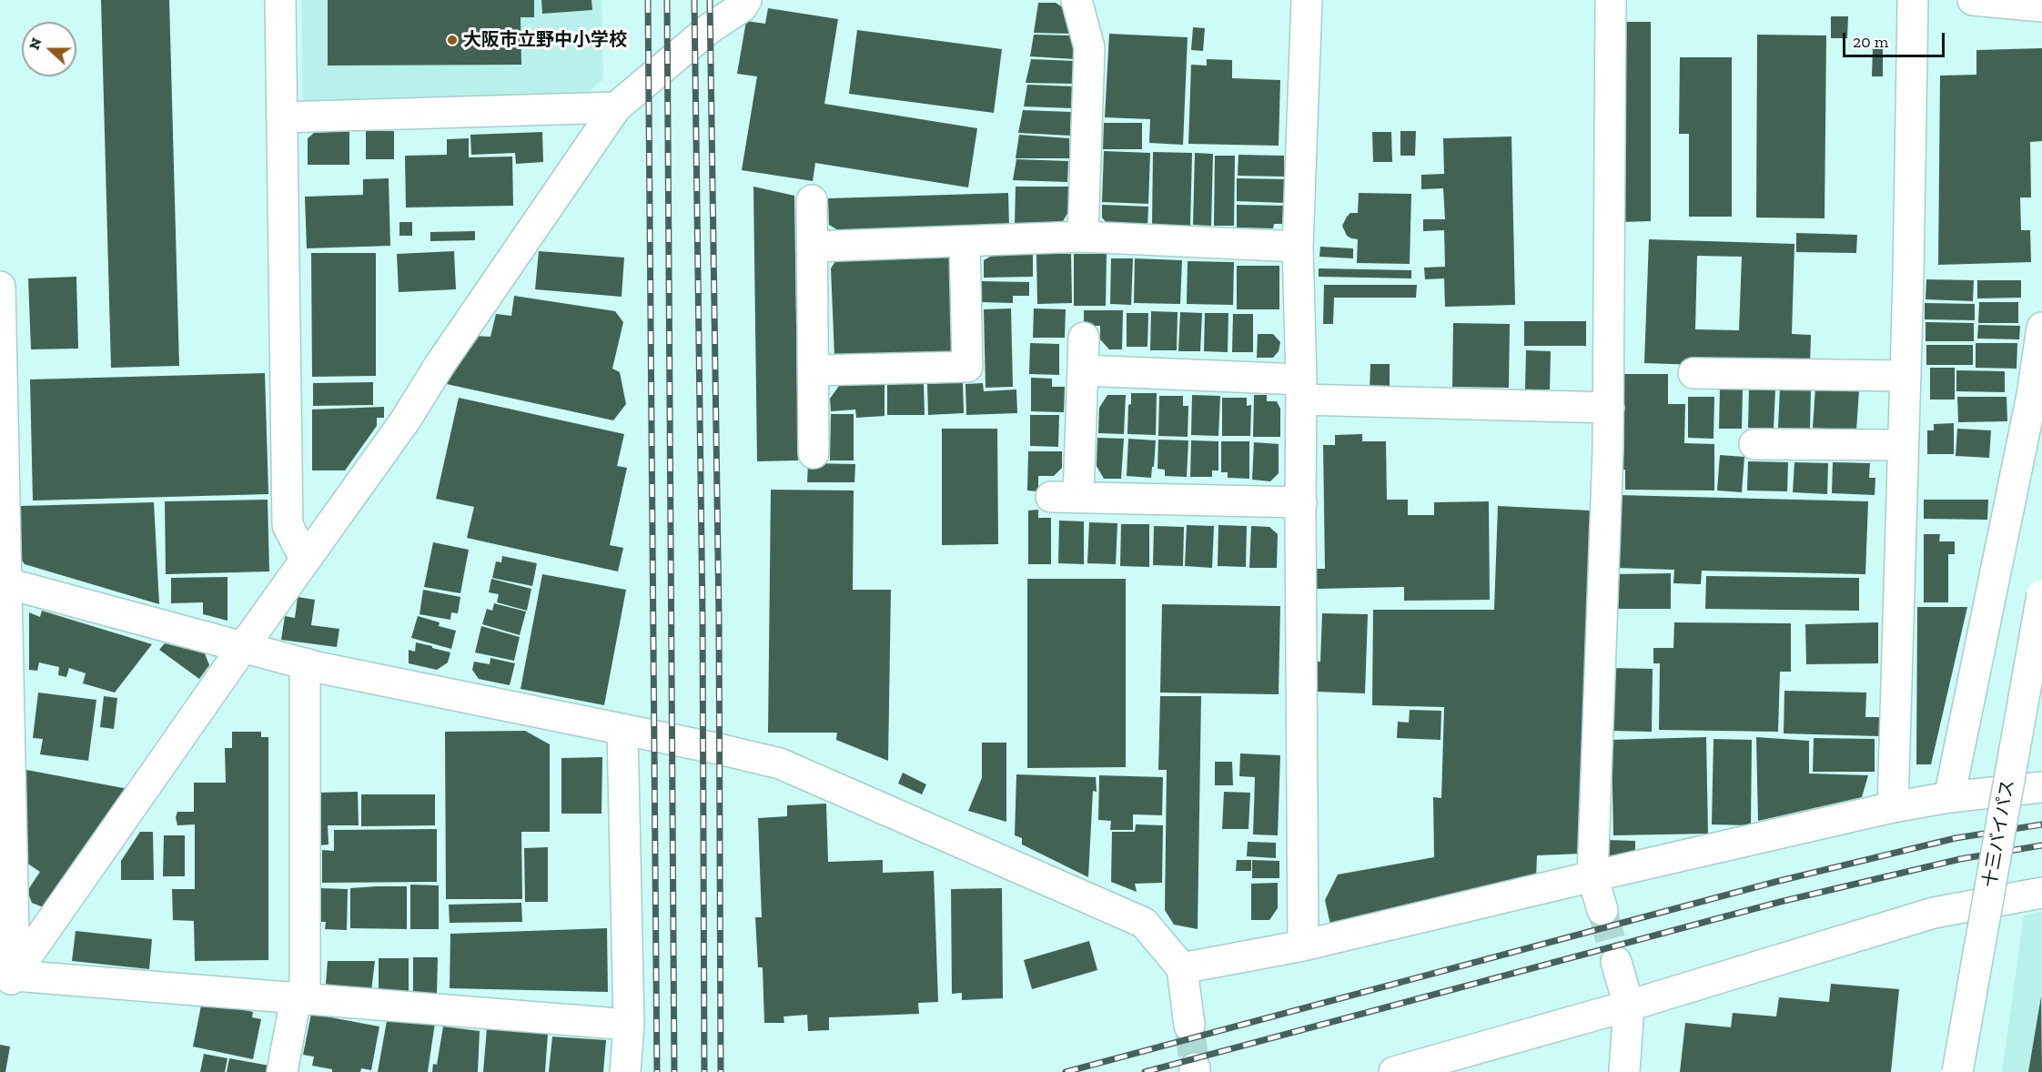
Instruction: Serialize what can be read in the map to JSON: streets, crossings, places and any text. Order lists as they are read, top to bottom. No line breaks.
{"streets":{"main road":["十三バイパス"]},"places":["大阪市立野中小学校"],"scale_bar":"20 m","north":"left"}
